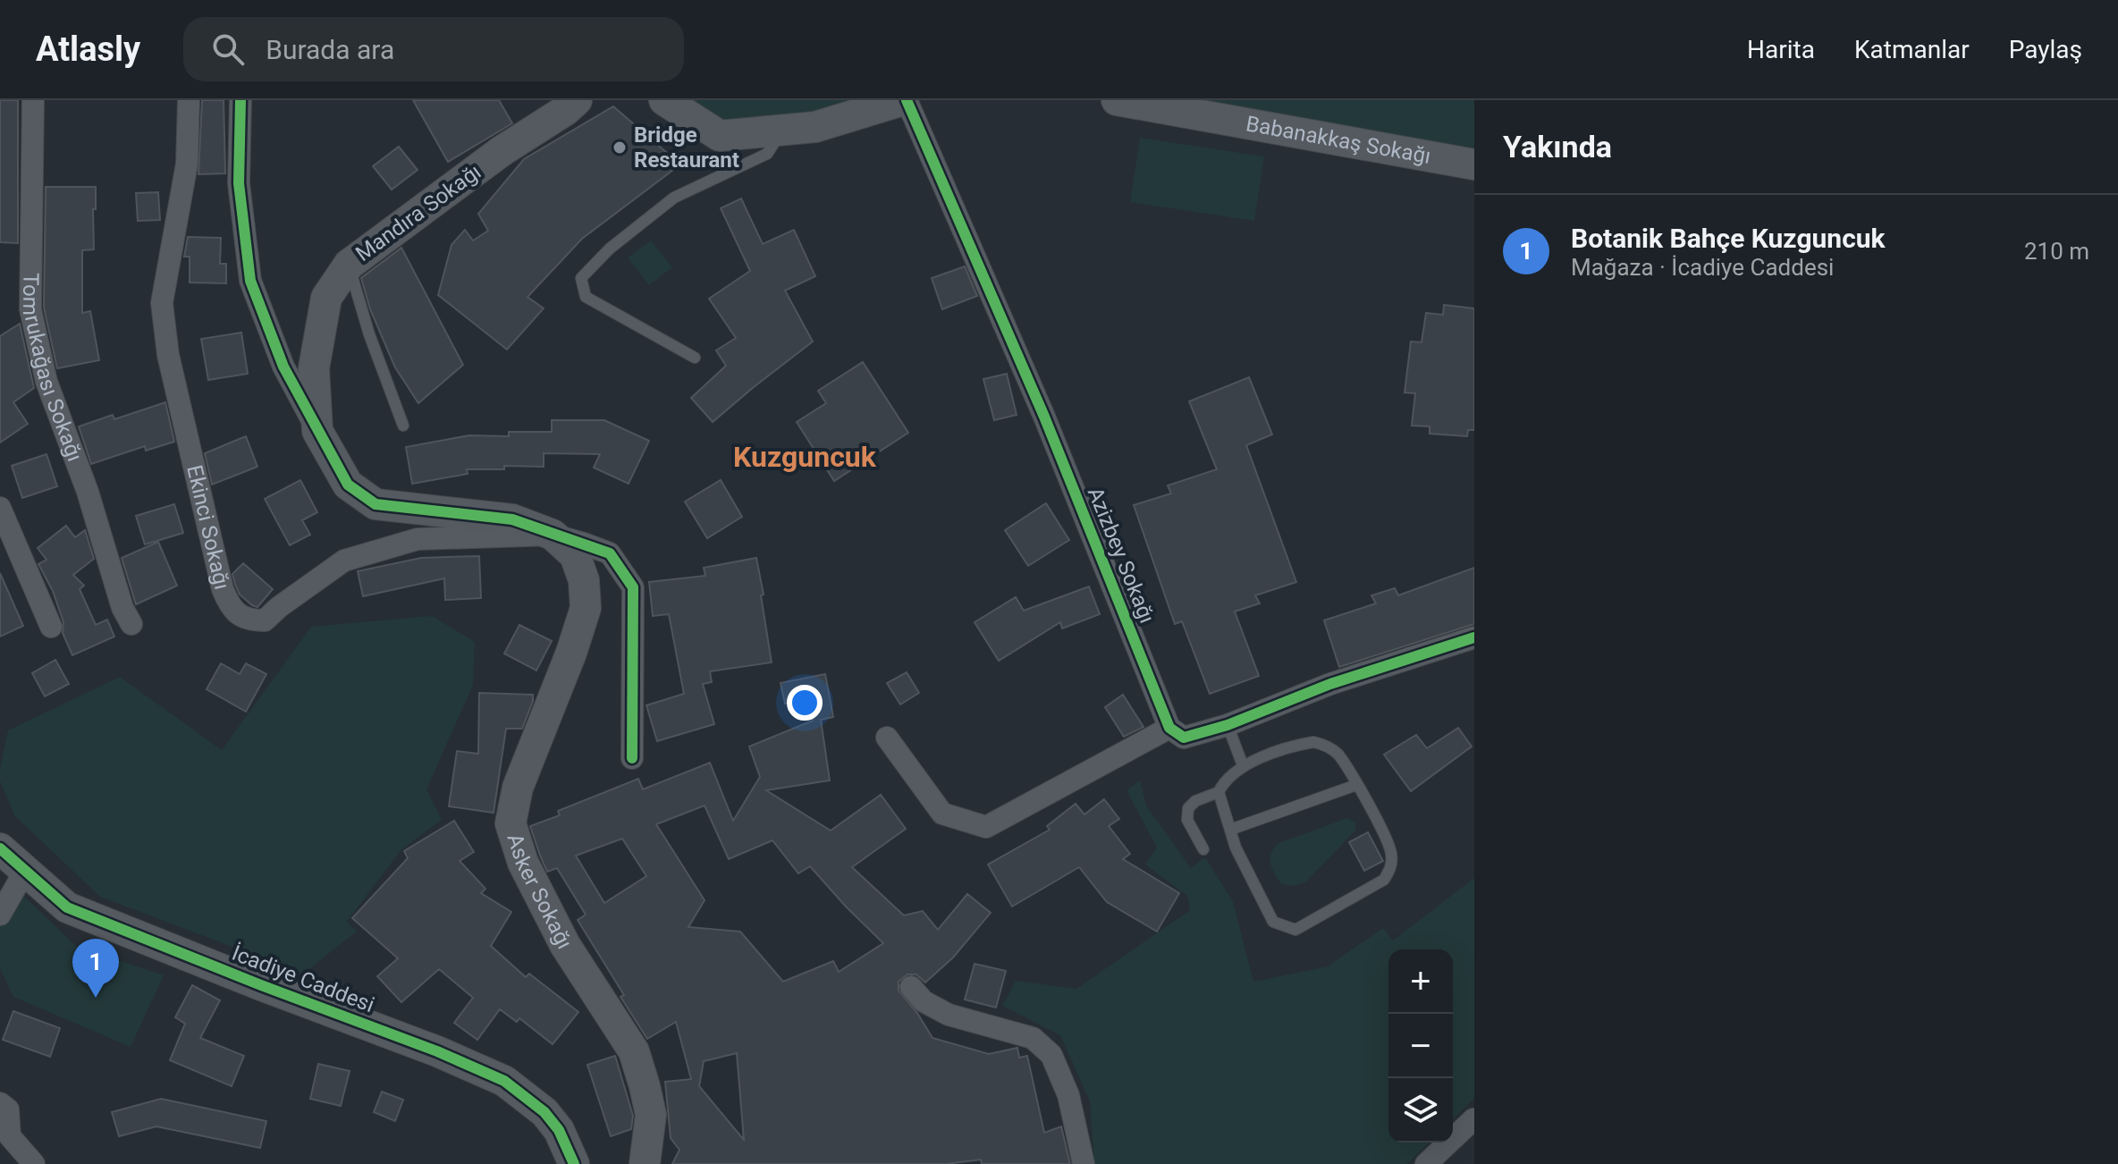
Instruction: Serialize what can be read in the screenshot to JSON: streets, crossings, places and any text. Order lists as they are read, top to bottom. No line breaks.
{"streets":{"street":["Babanakkaş Sokağı","Mandıra Sokağı","Tomrukağası Sokağı","Ekinci Sokağı","Azizbey Sokağı","Asker Sokağı","İcadiye Caddesi"]},"crossings":[["Mandıra Sokağı","Ekinci Sokağı"],["Mandıra Sokağı","Asker Sokağı"],["Ekinci Sokağı","Asker Sokağı"]],"districts":["Kuzguncuk"],"places":["Bridge Restaurant"],"page":{"header":"Atlasly","search":"Burada ara","nav":["Harita","Katmanlar","Paylaş"],"heading":"Yakında","list":[{"mark":"1","name":"Botanik Bahçe Kuzguncuk","note":"Mağaza · İcadiye Caddesi","value":"210 m"}],"pins":"1","map_buttons":["+","−"]}}
